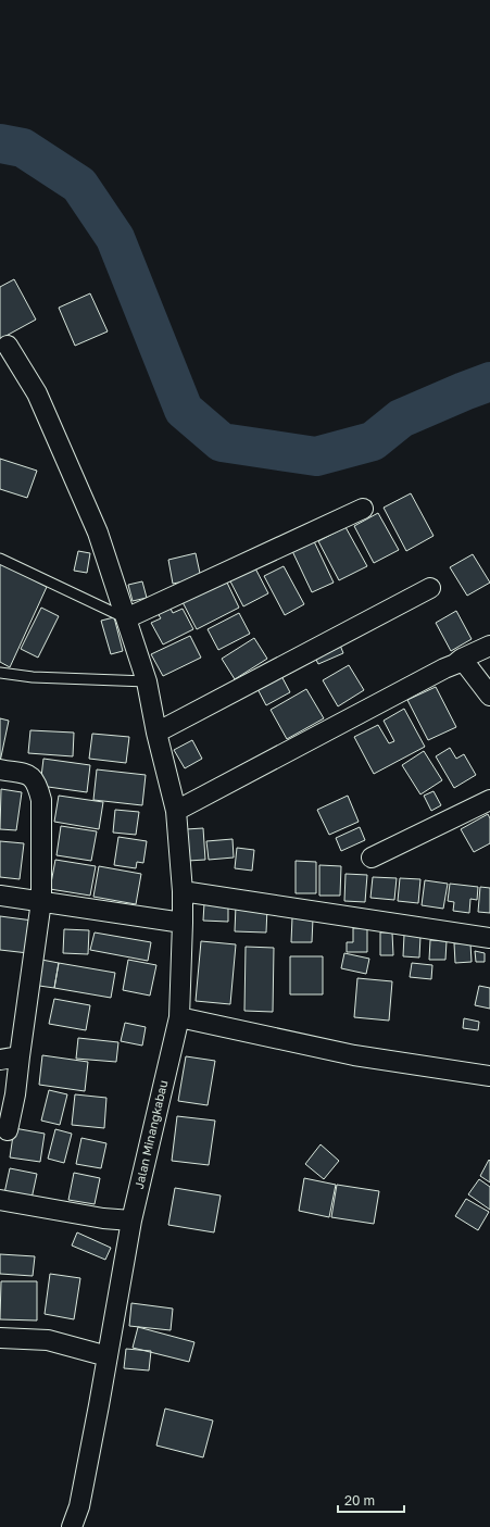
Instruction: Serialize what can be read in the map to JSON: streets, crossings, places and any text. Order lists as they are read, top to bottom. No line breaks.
{"streets":{"street":["Jalan Minangkabau"]},"scale_bar":"20 m"}
